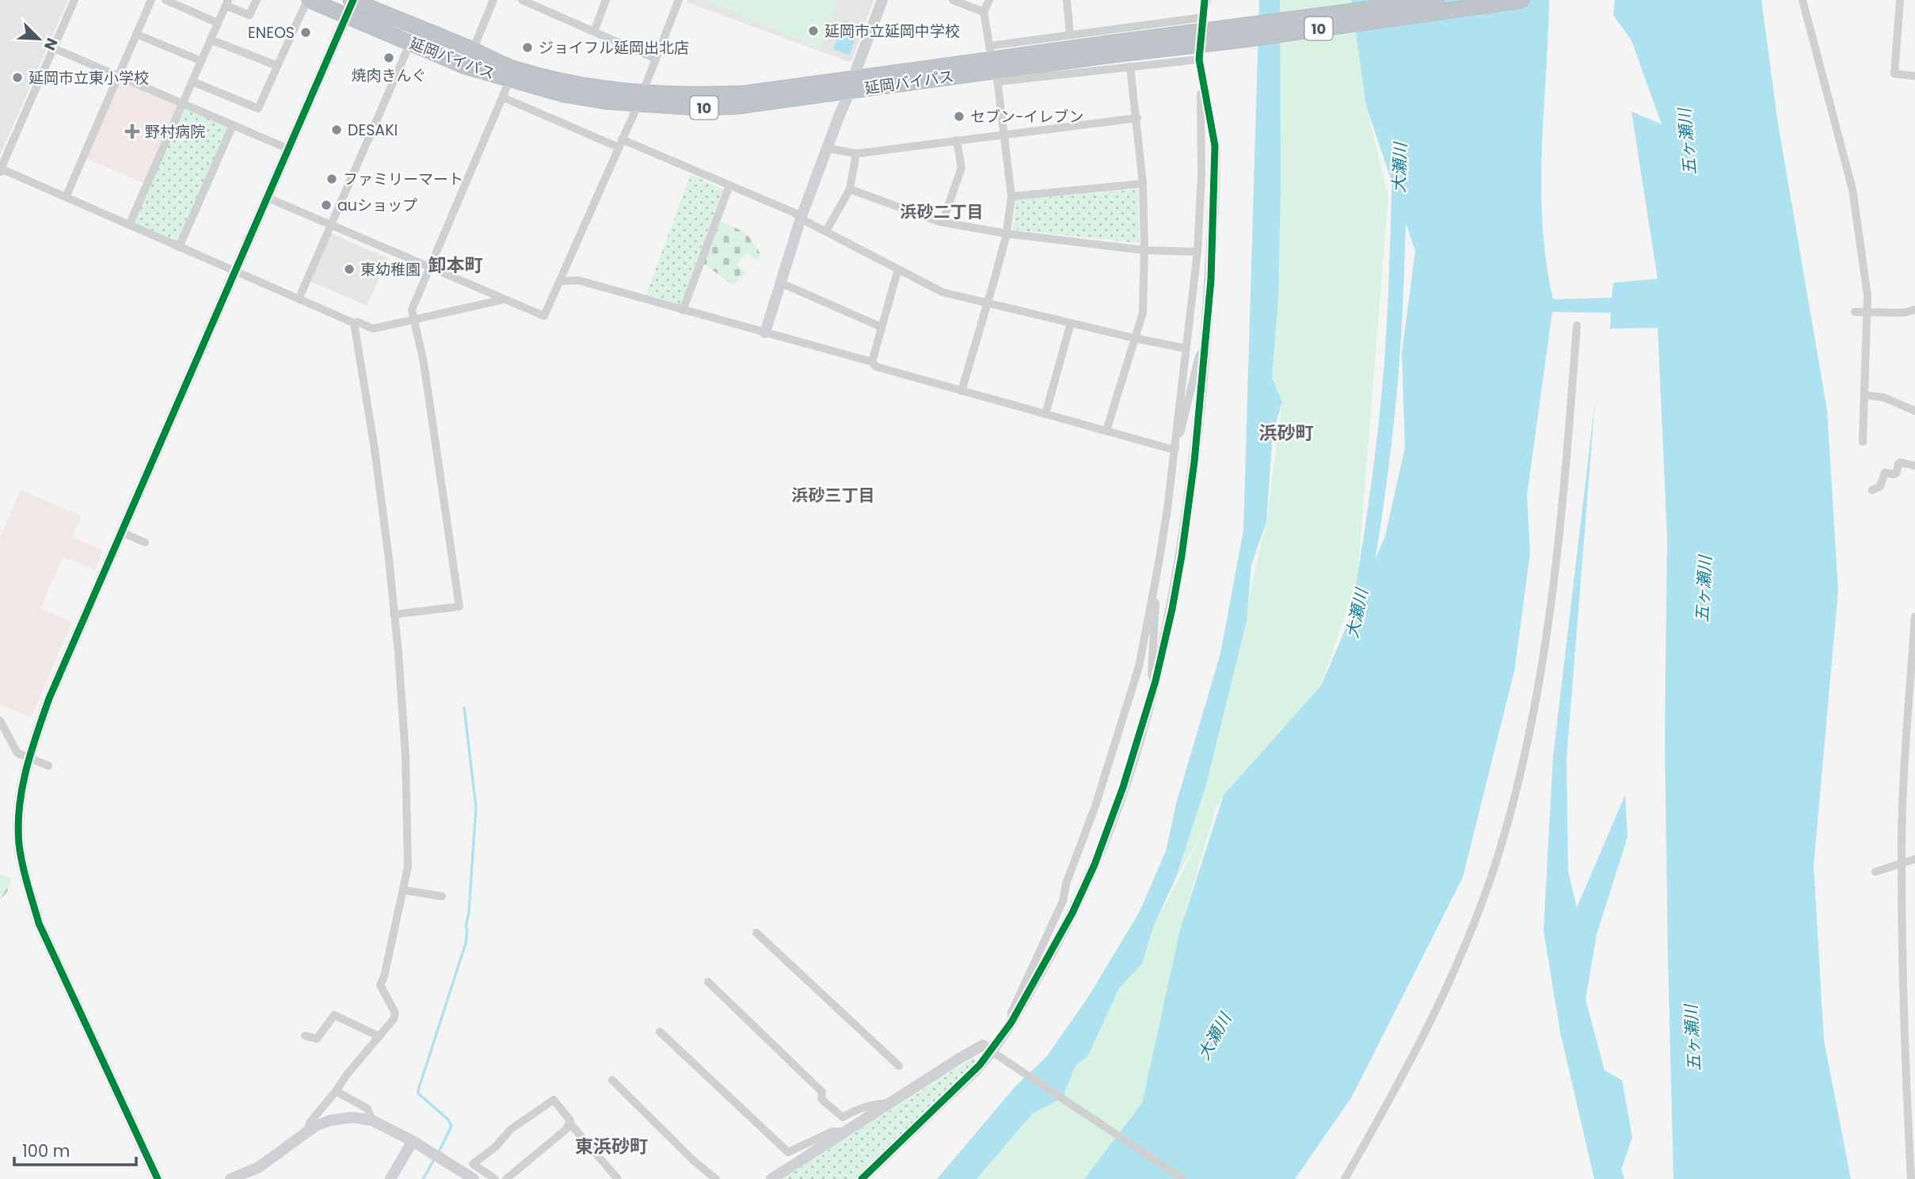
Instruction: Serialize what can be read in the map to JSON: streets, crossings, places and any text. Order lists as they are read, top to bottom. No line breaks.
{"streets":{"highway":["10","延岡バイパス"]},"districts":["浜砂二丁目","卸本町","浜砂町","浜砂三丁目","東浜砂町"],"water":["五ヶ瀬川","大瀬川"],"places":{"other":["延岡市立延岡中学校","ENEOS","ジョイフル延岡出北店","焼肉きんぐ","延岡市立東小学校","セブン-イレブン","DESAKI","ファミリーマート","auショップ","東幼稚園"],"health":["野村病院"]},"scale_bar":"100 m","north":"bottom right"}
